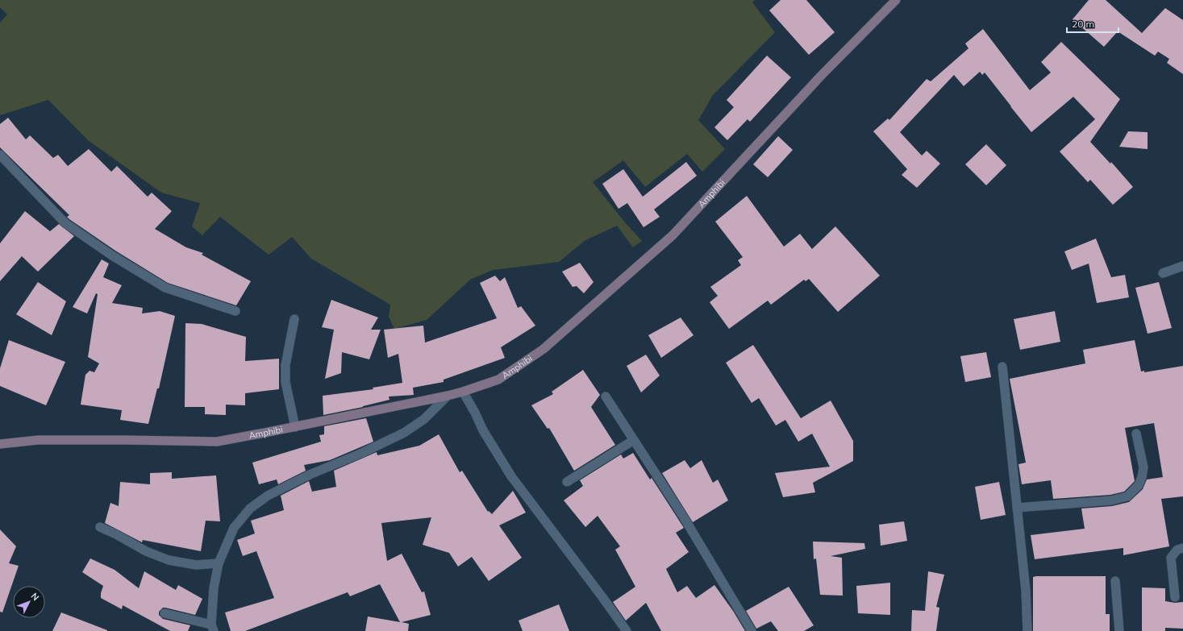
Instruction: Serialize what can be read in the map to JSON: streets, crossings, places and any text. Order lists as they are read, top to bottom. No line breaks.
{"streets":{"main road":["Amphibi"]},"scale_bar":"20 m","north":"top right"}
